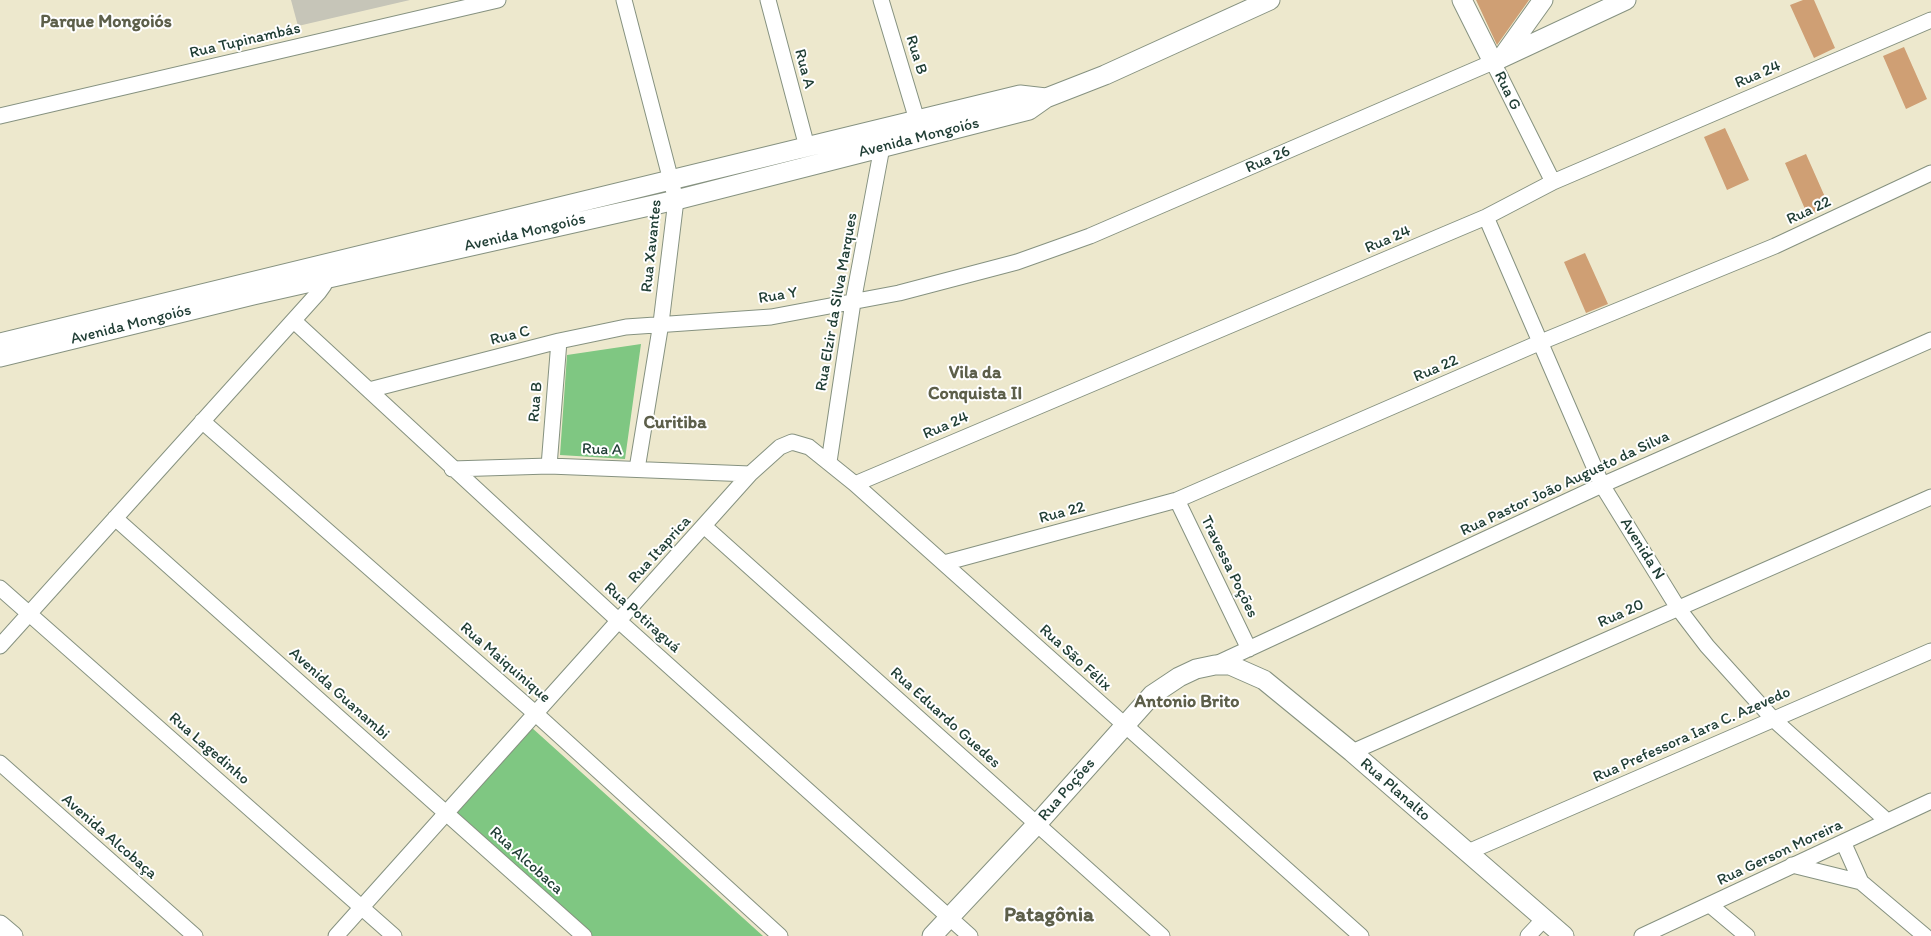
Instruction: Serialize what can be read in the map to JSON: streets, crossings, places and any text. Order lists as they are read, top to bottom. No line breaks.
{"streets":{"street":["Rua Tupinambás","Rua B","Rua A","Rua 24","Rua G","Avenida Mongoiós","Rua 26","Rua 22","Rua Xavantes","Rua Y","Rua Elzir da Silva Marques","Rua C","Rua Pastor João Augusto da Silva","Avenida N","Rua Itaprica","Travessa Poções","Rua 20","Rua Potiraguá","Rua São Félix","Rua Maiquinique","Avenida Guanambi","Rua Eduardo Guedes","Rua Prefessora Iara C. Azevedo","Rua Lagedinho","Rua Poções","Rua Planalto","Avenida Alcobaça","Rua Gerson Moreira","Rua Alcobaca"]},"crossings":[["Rua B","Rua A"],["Rua B","Avenida Mongoiós"],["Rua B","Rua C"],["Rua A","Avenida Mongoiós"],["Rua A","Rua Xavantes"],["Rua A","Rua Itaprica"],["Rua A","Rua Potiraguá"],["Rua 24","Rua G"],["Rua 24","Avenida N"],["Rua 24","Rua São Félix"],["Rua G","Rua 26"],["Avenida Mongoiós","Rua Xavantes"],["Avenida Mongoiós","Rua Elzir da Silva Marques"],["Rua 26","Rua Y"],["Rua 22","Avenida N"],["Rua 22","Travessa Poções"],["Rua 22","Rua São Félix"],["Rua Xavantes","Rua Y"],["Rua Xavantes","Rua C"],["Rua Y","Rua Elzir da Silva Marques"],["Rua Y","Rua C"],["Rua Elzir da Silva Marques","Rua São Félix"],["Rua C","Rua Potiraguá"],["Rua Pastor João Augusto da Silva","Avenida N"],["Rua Pastor João Augusto da Silva","Travessa Poções"],["Rua Pastor João Augusto da Silva","Rua Poções"],["Rua Pastor João Augusto da Silva","Rua Planalto"],["Avenida N","Rua 20"],["Avenida N","Rua Prefessora Iara C. Azevedo"],["Avenida N","Rua Gerson Moreira"],["Rua Itaprica","Rua Potiraguá"],["Rua Itaprica","Rua São Félix"],["Rua Itaprica","Rua Maiquinique"],["Rua Itaprica","Avenida Guanambi"],["Rua Itaprica","Rua Eduardo Guedes"],["Rua Itaprica","Rua Alcobaca"],["Rua 20","Rua Planalto"],["Rua Potiraguá","Rua Poções"],["Rua São Félix","Rua Poções"],["Avenida Guanambi","Rua Alcobaca"],["Rua Eduardo Guedes","Rua Poções"],["Rua Prefessora Iara C. Azevedo","Rua Planalto"],["Rua Poções","Rua Planalto"]],"districts":["Parque Mongoiós","Vila da Conquista II","Curitiba","Antonio Brito","Patagônia"]}
